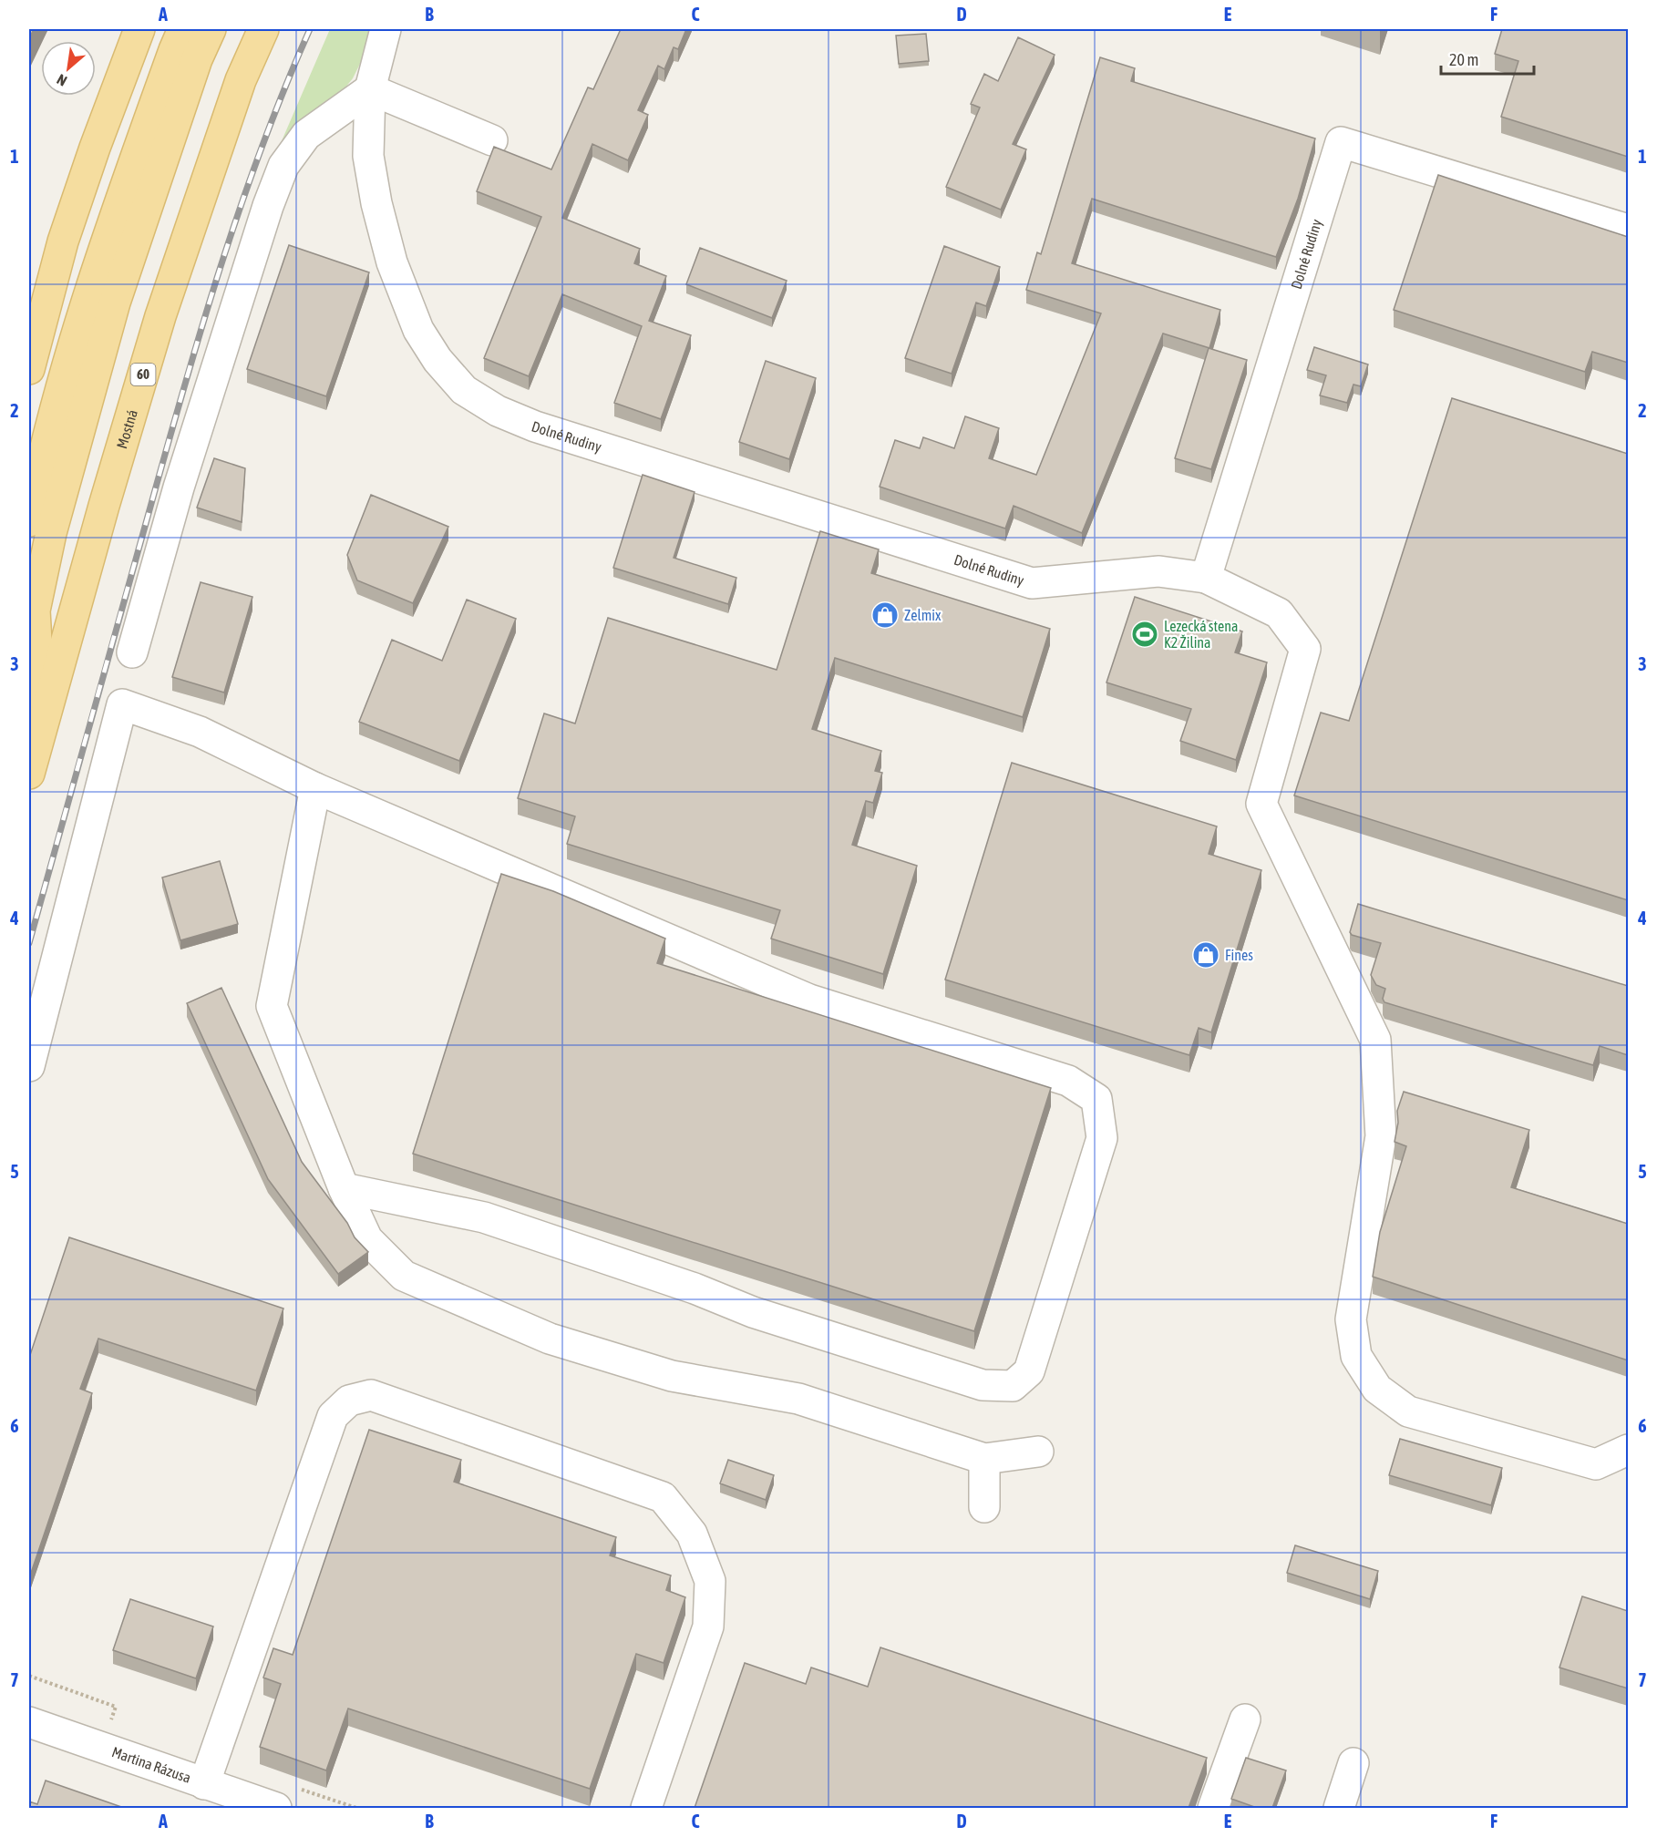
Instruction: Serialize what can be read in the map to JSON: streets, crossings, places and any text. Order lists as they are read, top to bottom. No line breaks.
{"streets":{"main road":["60","Mostná"],"street":["Dolné Rudiny","Martina Rázusa"]},"places":{"shop":["Zelmix","Fines"],"sports":["Lezecká stena K2 Žilina"]},"scale_bar":"20 m","north":"bottom left","grid":{"columns":["A","B","C","D","E","F"],"rows":["1","2","3","4","5","6","7"]}}
